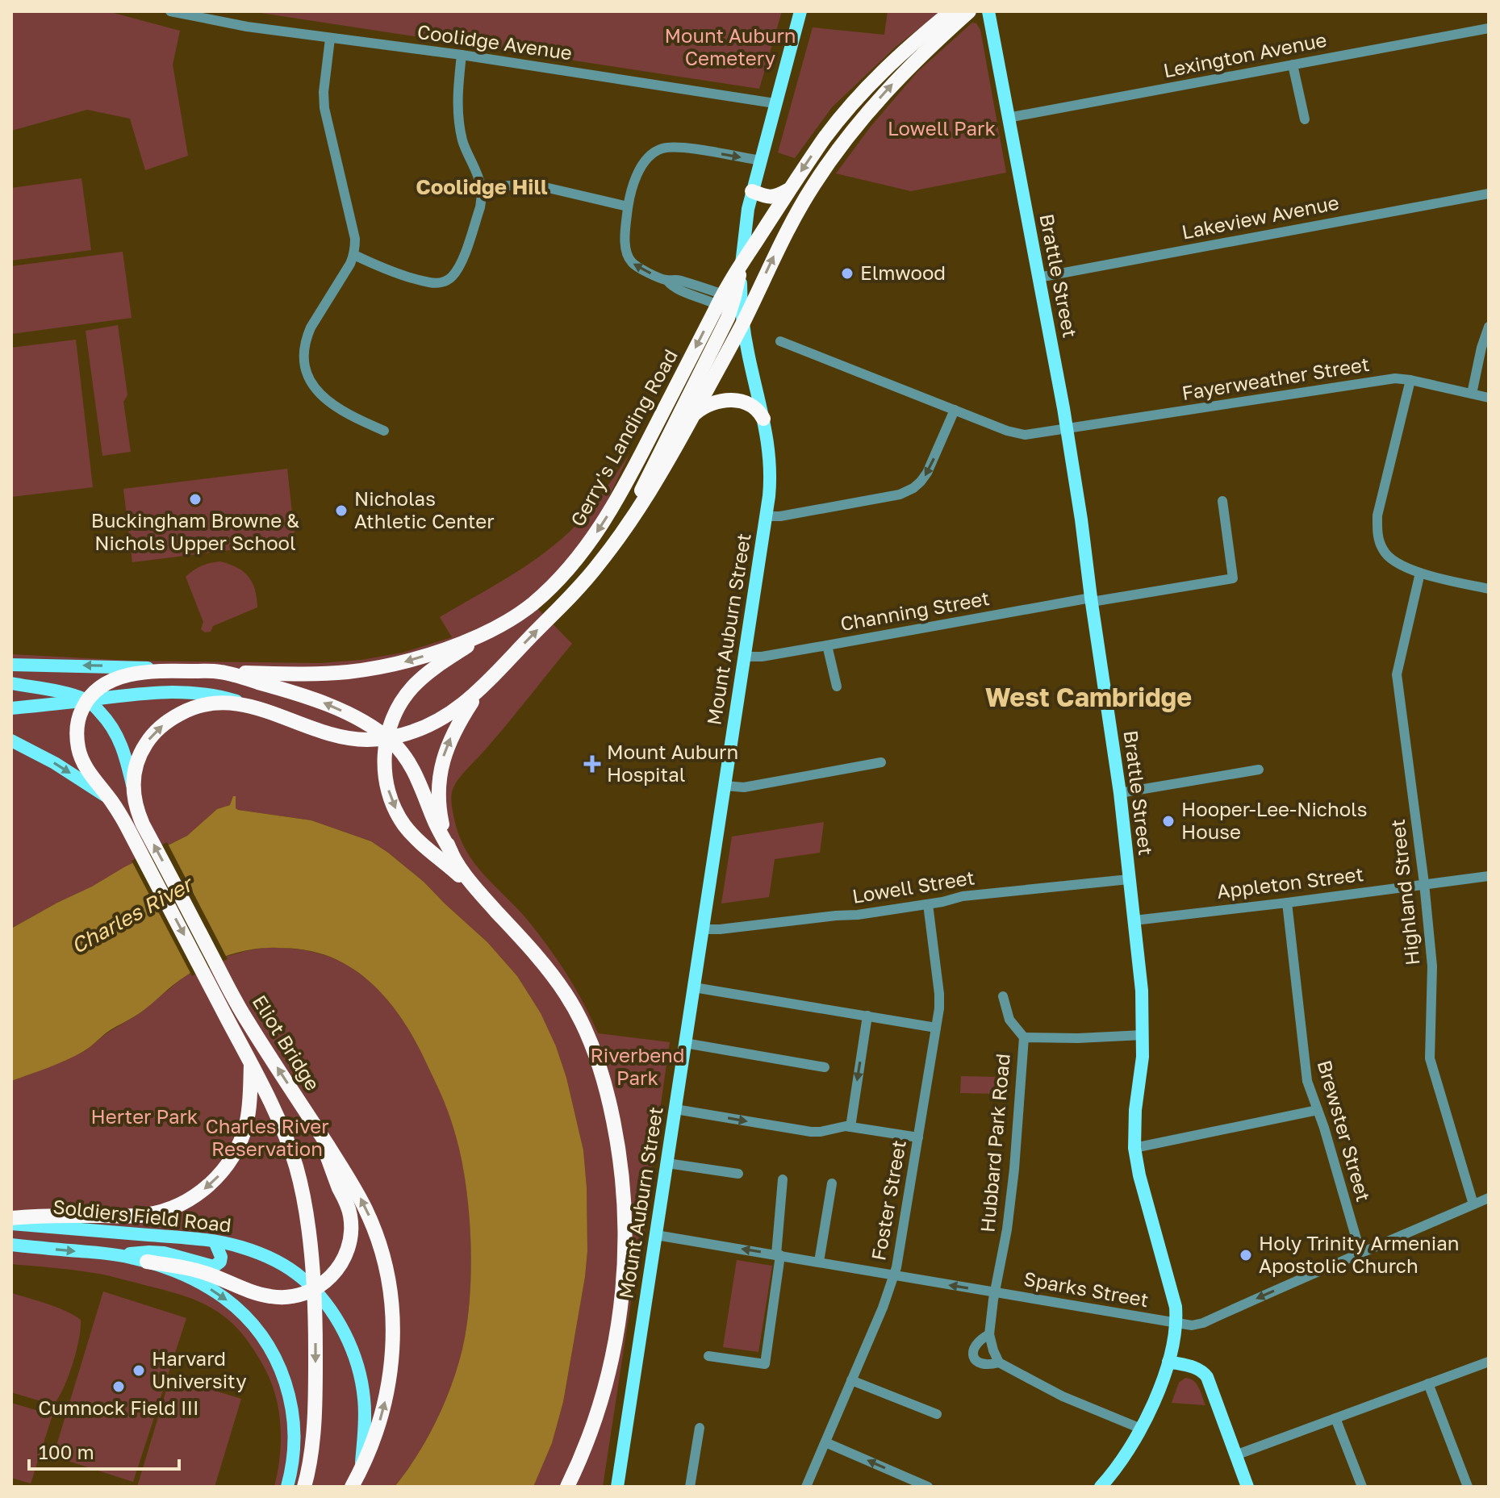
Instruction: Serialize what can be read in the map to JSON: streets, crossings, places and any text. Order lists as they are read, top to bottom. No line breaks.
{"streets":{"highway":["Gerry's Landing Road","Eliot Bridge","Soldiers Field Road"],"main road":["Brattle Street","Mount Auburn Street"],"street":["Coolidge Avenue","Lexington Avenue","Lakeview Avenue","Fayerweather Street","Channing Street","Appleton Street","Lowell Street","Highland Street","Brewster Street","Hubbard Park Road","Foster Street","Sparks Street"]},"crossings":[["Coolidge Avenue","Mount Auburn Street"],["Lexington Avenue","Brattle Street"],["Lakeview Avenue","Brattle Street"],["Brattle Street","Fayerweather Street"],["Brattle Street","Channing Street"],["Brattle Street","Appleton Street"],["Brattle Street","Lowell Street"],["Brattle Street","Hubbard Park Road"],["Brattle Street","Sparks Street"],["Gerry's Landing Road","Mount Auburn Street"],["Channing Street","Mount Auburn Street"],["Mount Auburn Street","Lowell Street"],["Mount Auburn Street","Sparks Street"],["Appleton Street","Highland Street"],["Appleton Street","Brewster Street"],["Lowell Street","Foster Street"],["Highland Street","Sparks Street"],["Eliot Bridge","Soldiers Field Road"],["Brewster Street","Sparks Street"],["Hubbard Park Road","Sparks Street"],["Foster Street","Sparks Street"]],"one_way":["Soldiers Field Road","Sparks Street"],"districts":["Coolidge Hill","West Cambridge"],"water":["Charles River"],"parks":["Mount Auburn Cemetery","Lowell Park","Riverbend Park","Herter Park","Charles River Reservation"],"places":{"other":["Elmwood","Buckingham Browne & Nichols Upper School","Nicholas Athletic Center","Hooper-Lee-Nichols House","Holy Trinity Armenian Apostolic Church","Harvard University","Cumnock Field III"],"health":["Mount Auburn Hospital"]},"scale_bar":"100 m"}
